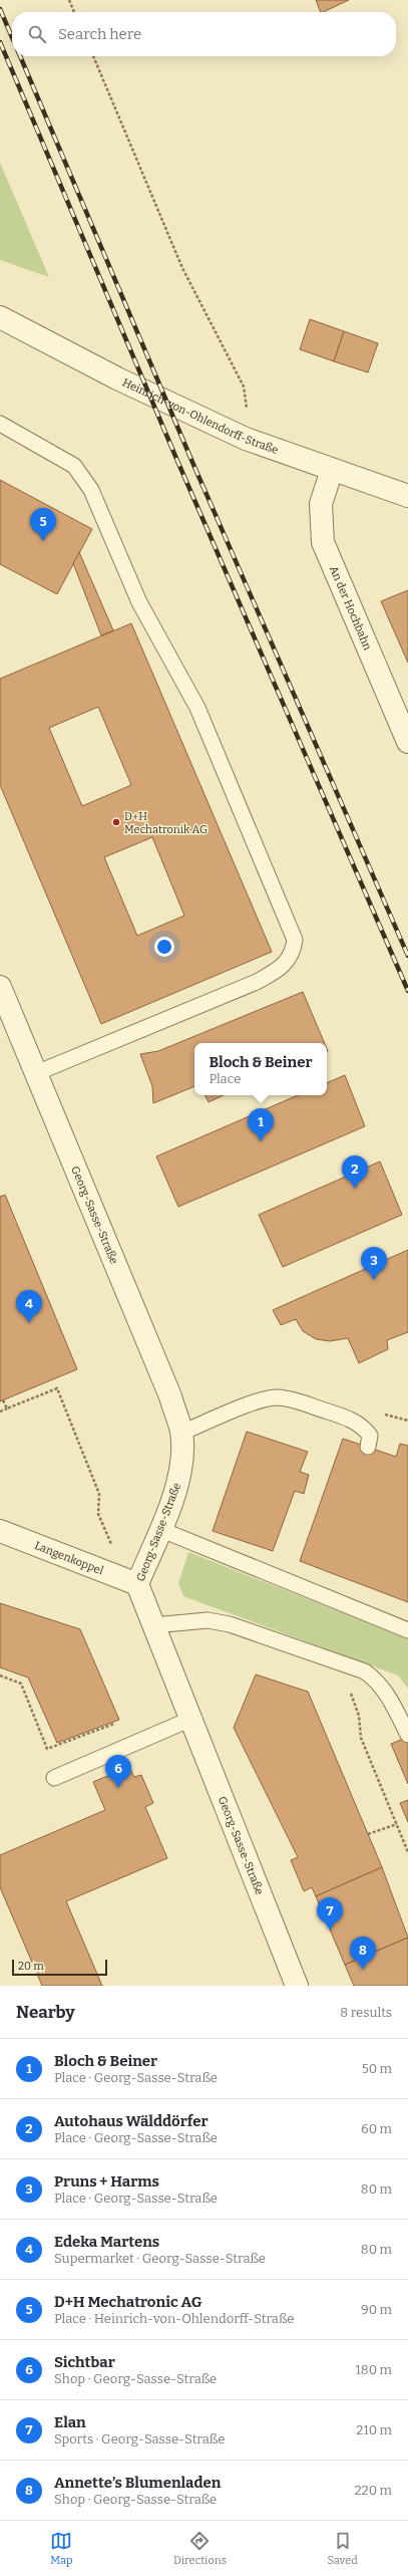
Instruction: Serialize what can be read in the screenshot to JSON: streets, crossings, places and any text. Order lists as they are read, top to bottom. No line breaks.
{"streets":{"street":["Heinrich-von-Ohlendorff-Straße","An der Hochbahn","Georg-Sasse-Straße","Langenkoppel"]},"crossings":[["Heinrich-von-Ohlendorff-Straße","An der Hochbahn"],["Georg-Sasse-Straße","Langenkoppel"]],"places":["D+H Mechatronik AG"],"scale_bar":"20 m","page":{"search":"Search here","pins":["5","1","2","3","4","6","7","8"],"popup":["Bloch & Beiner","Place"],"scale":"20 m","heading":["Nearby","8 results"],"list":[{"mark":"1","name":"Bloch & Beiner","note":"Place · Georg-Sasse-Straße","value":"50 m"},{"mark":"2","name":"Autohaus Wälddörfer","note":"Place · Georg-Sasse-Straße","value":"60 m"},{"mark":"3","name":"Pruns + Harms","note":"Place · Georg-Sasse-Straße","value":"80 m"},{"mark":"4","name":"Edeka Martens","note":"Supermarket · Georg-Sasse-Straße","value":"80 m"},{"mark":"5","name":"D+H Mechatronic AG","note":"Place · Heinrich-von-Ohlendorff-Straße","value":"90 m"},{"mark":"6","name":"Sichtbar","note":"Shop · Georg-Sasse-Straße","value":"180 m"},{"mark":"7","name":"Elan","note":"Sports · Georg-Sasse-Straße","value":"210 m"},{"mark":"8","name":"Annette’s Blumenladen","note":"Shop · Georg-Sasse-Straße","value":"220 m"}],"nav":["Map","Directions","Saved"]}}
